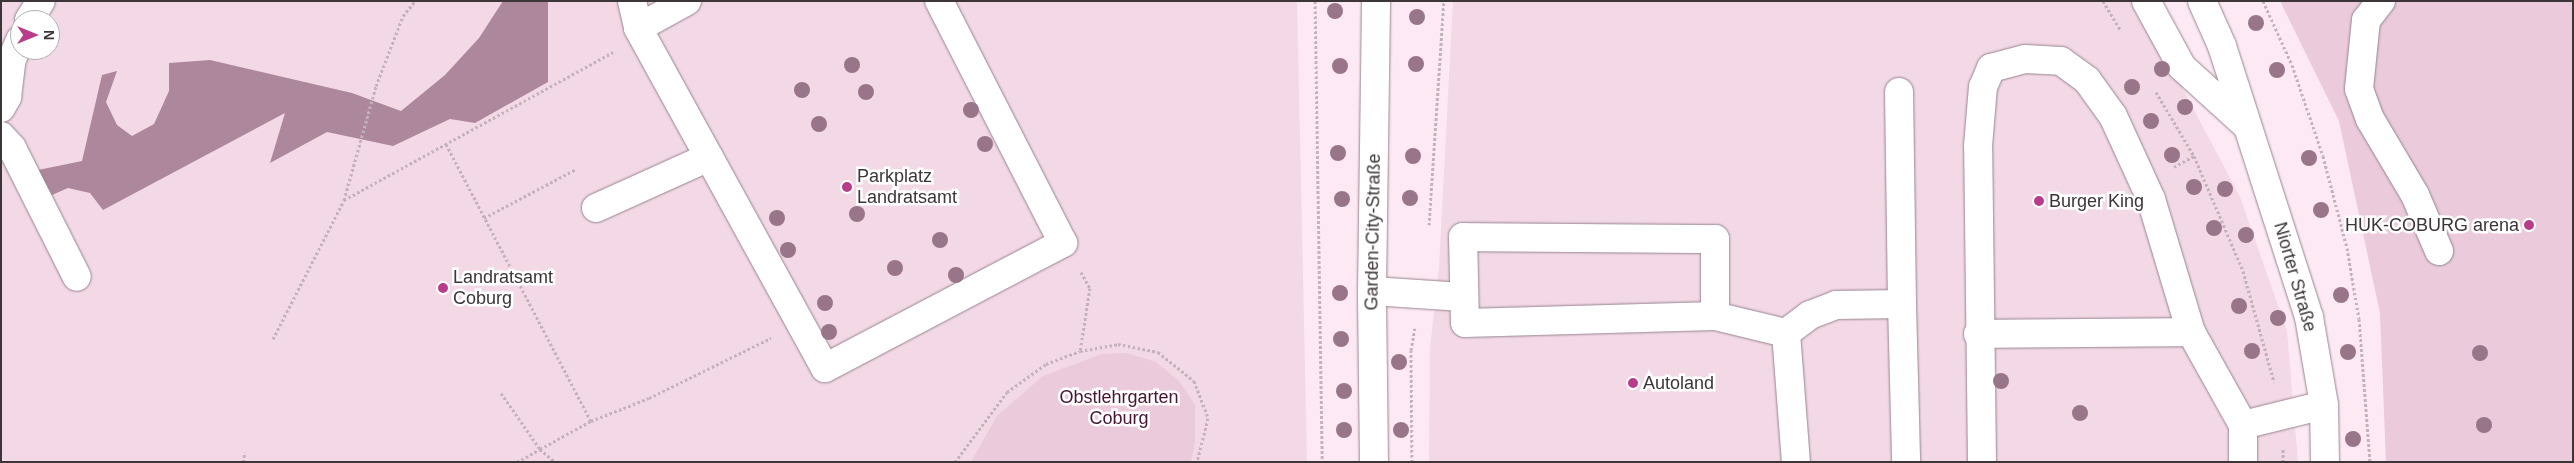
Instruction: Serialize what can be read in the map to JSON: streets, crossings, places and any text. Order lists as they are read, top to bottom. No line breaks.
{"streets":{"street":["Garden-City-Straße","Niorter Straße"]},"parks":["Obstlehrgarten Coburg"],"places":["Parkplatz Landratsamt","Burger King","HUK-COBURG arena","Landratsamt Coburg","Autoland"],"north":"right"}
